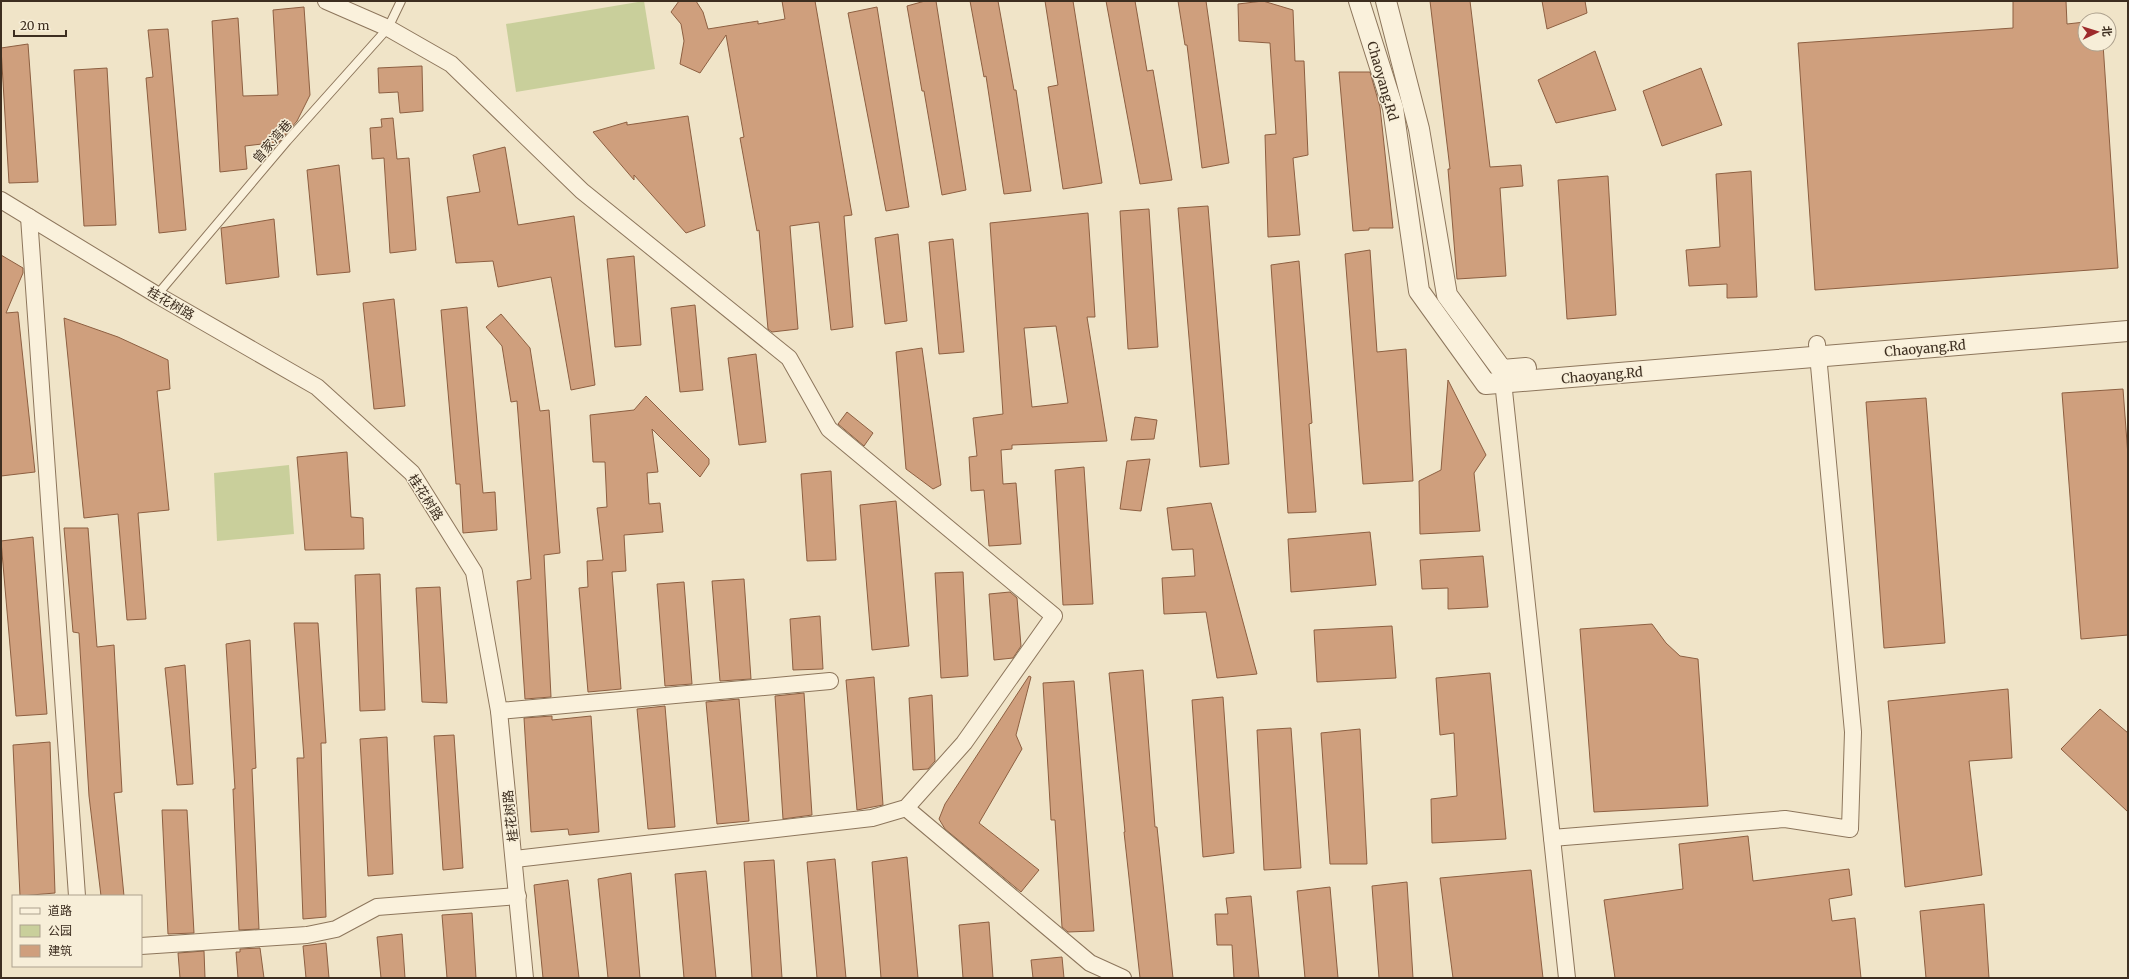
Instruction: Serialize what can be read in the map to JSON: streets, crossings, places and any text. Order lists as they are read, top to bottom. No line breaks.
{"streets":{"street":["Chaoyang.Rd","桂花树路"],"lane":["曾家湾巷"]},"crossings":[["曾家湾巷","桂花树路"]],"legend":["道路","公园","建筑"],"scale_bar":"20 m","north":"right"}
